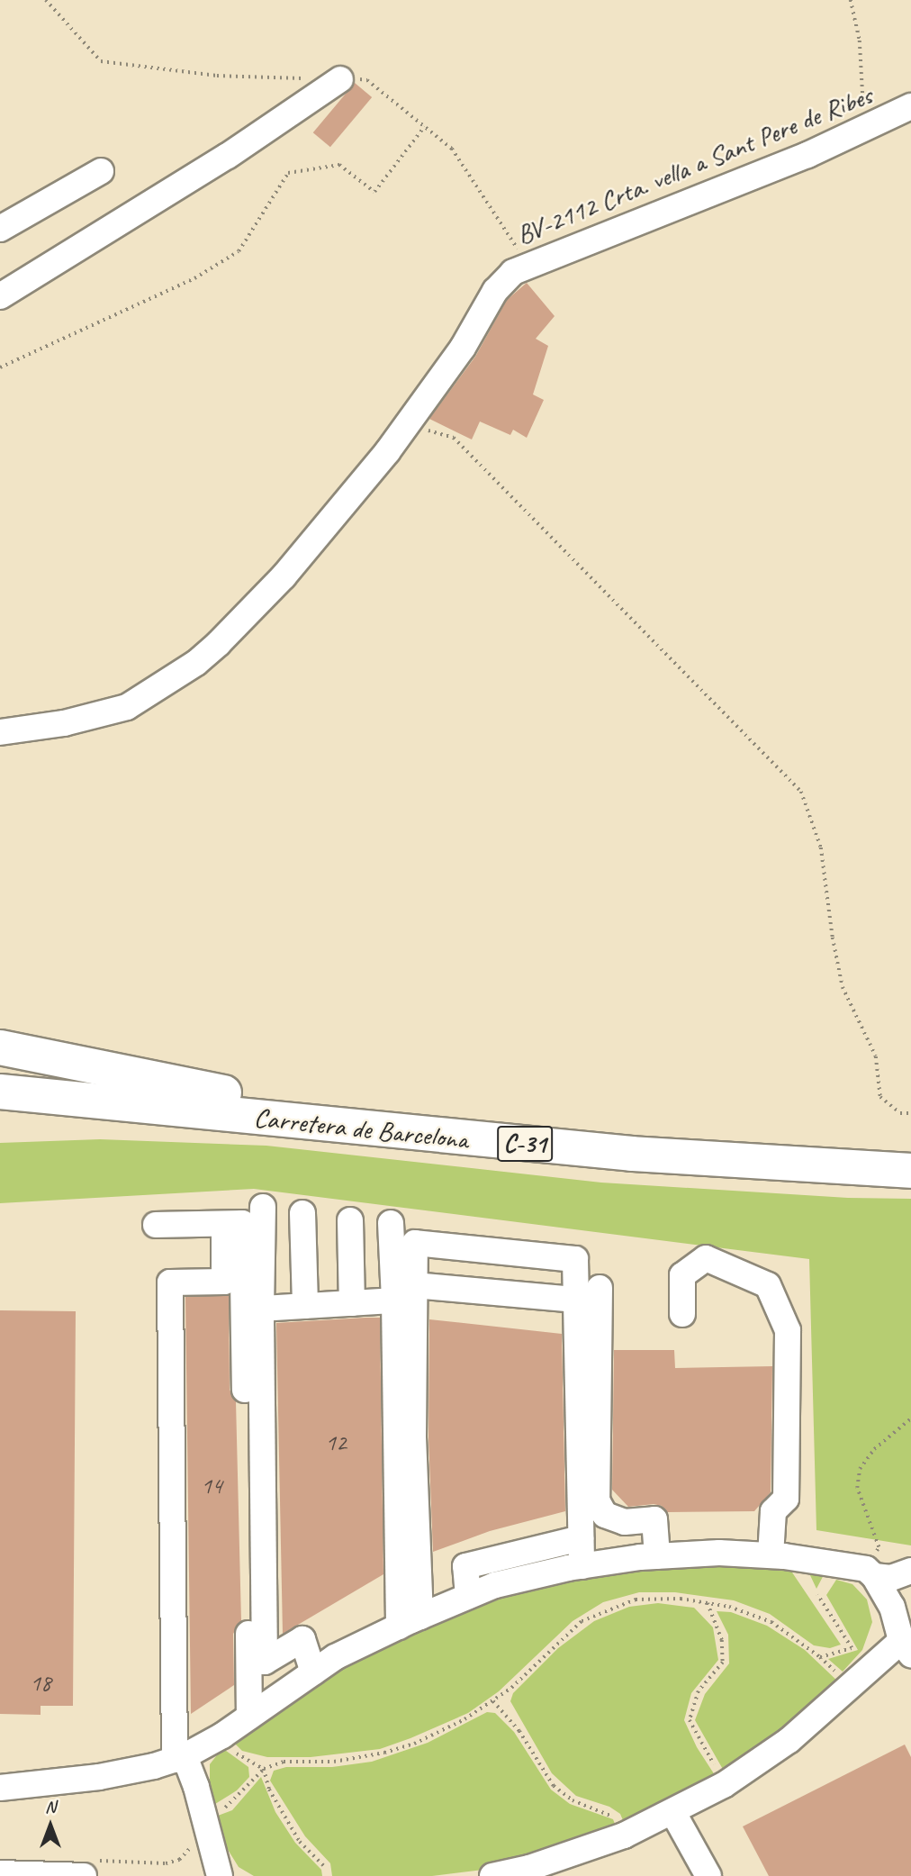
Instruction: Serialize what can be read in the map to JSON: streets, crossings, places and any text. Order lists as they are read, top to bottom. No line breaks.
{"streets":{"highway":["Carretera de Barcelona","C-31"],"street":["BV-2112 Crta. vella a Sant Pere de Ribes"]},"house_numbers":["12","14","18"],"north":"top"}
